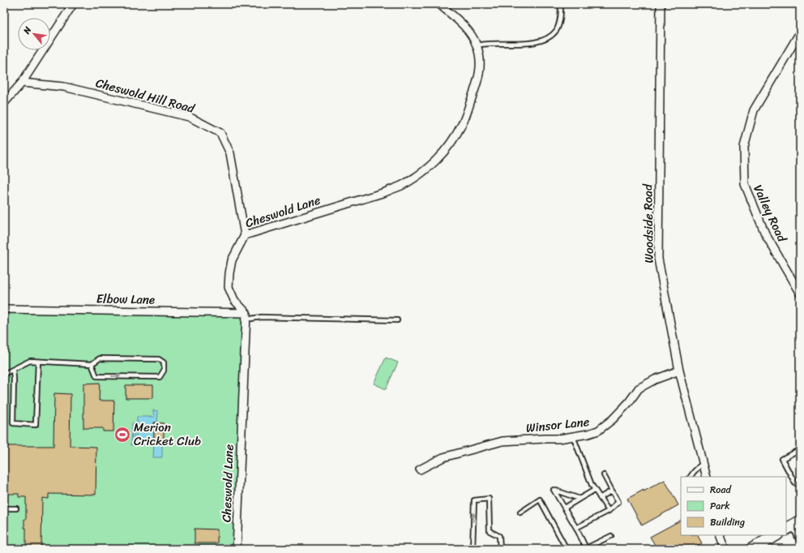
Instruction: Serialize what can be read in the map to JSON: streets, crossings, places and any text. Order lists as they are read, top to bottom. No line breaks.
{"streets":{"street":["Cheswold Hill Road","Cheswold Lane","Valley Road","Woodside Road","Elbow Lane","Winsor Lane"]},"crossings":[["Cheswold Hill Road","Cheswold Lane"],["Cheswold Lane","Elbow Lane"],["Woodside Road","Winsor Lane"]],"places":{"sports":["Merion Cricket Club"]},"legend":["Road","Park","Building"],"north":"top left"}
